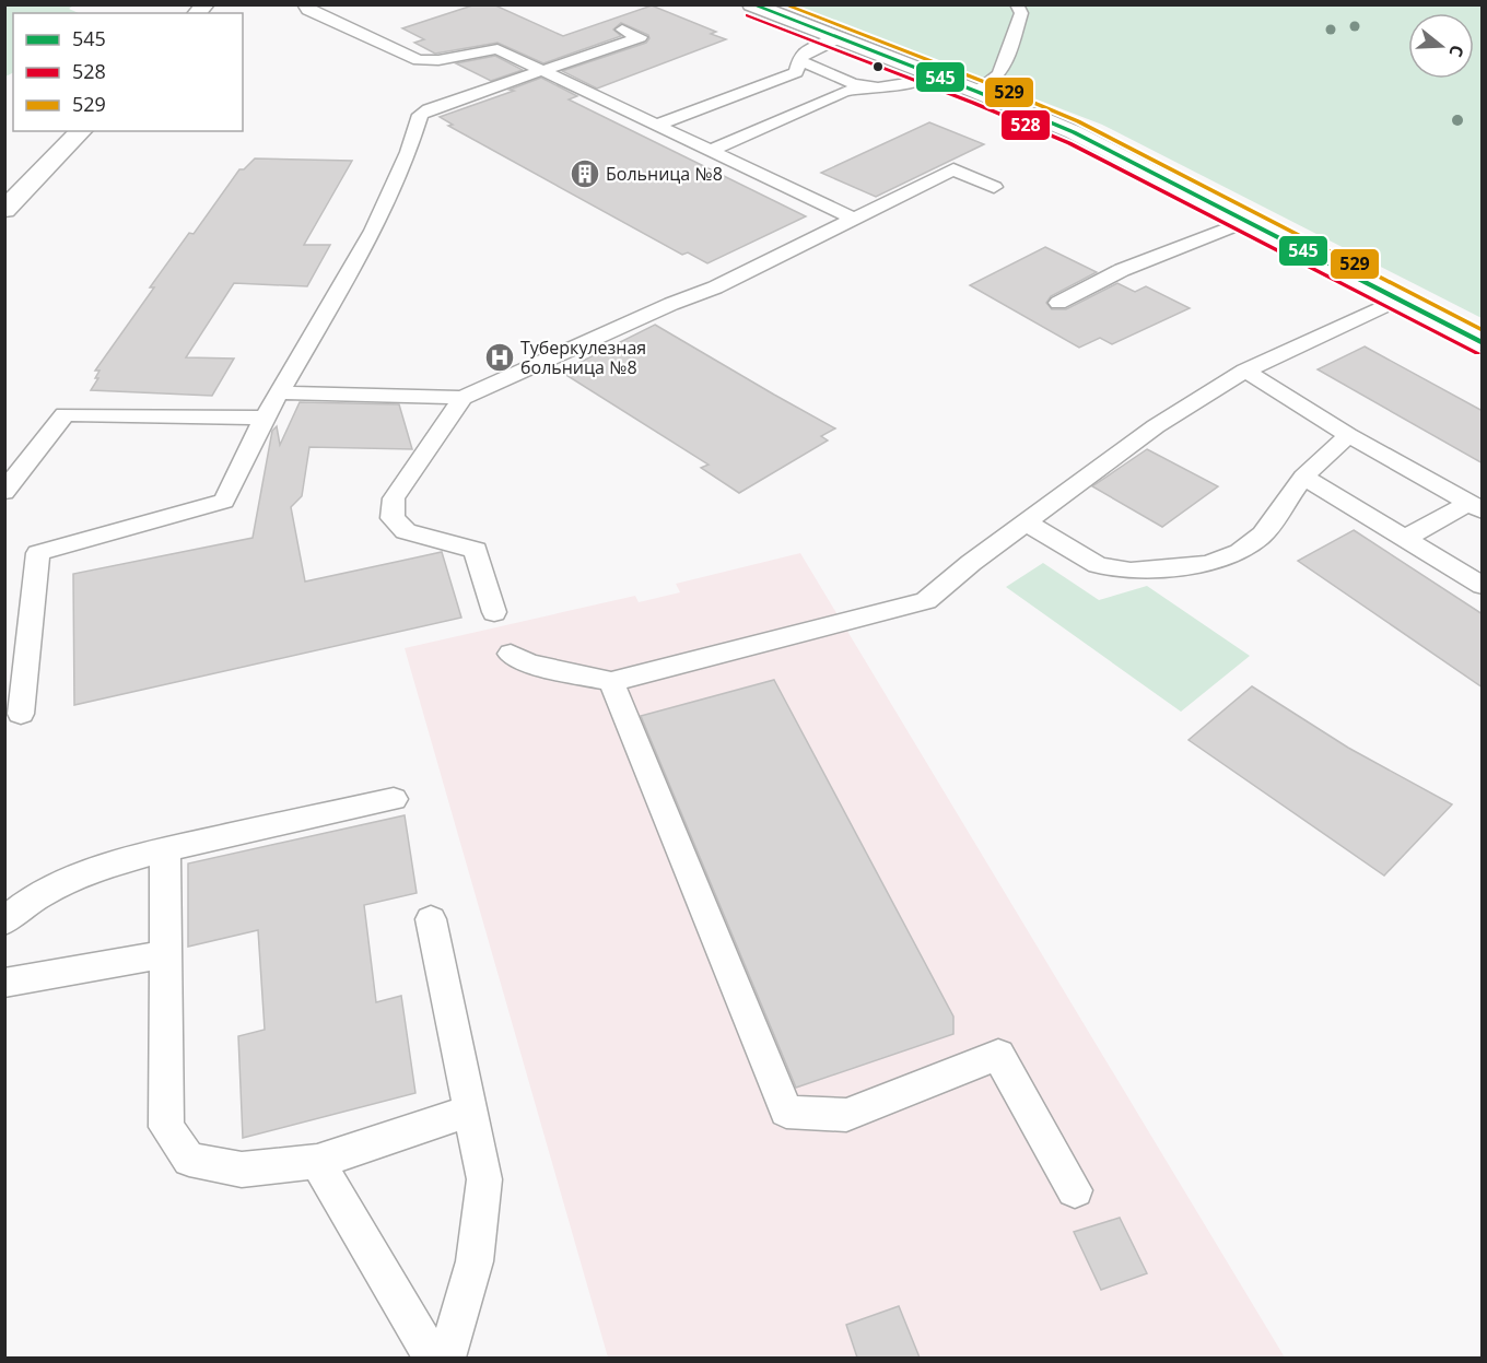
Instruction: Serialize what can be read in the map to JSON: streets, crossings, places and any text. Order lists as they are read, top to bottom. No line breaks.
{"places":{"building":["Больница №8"],"hospital":["Туберкулезная больница №8"]},"lines":["transit line 545","transit line 529","transit line 528"],"legend":["545","528","529"],"north":"right"}
